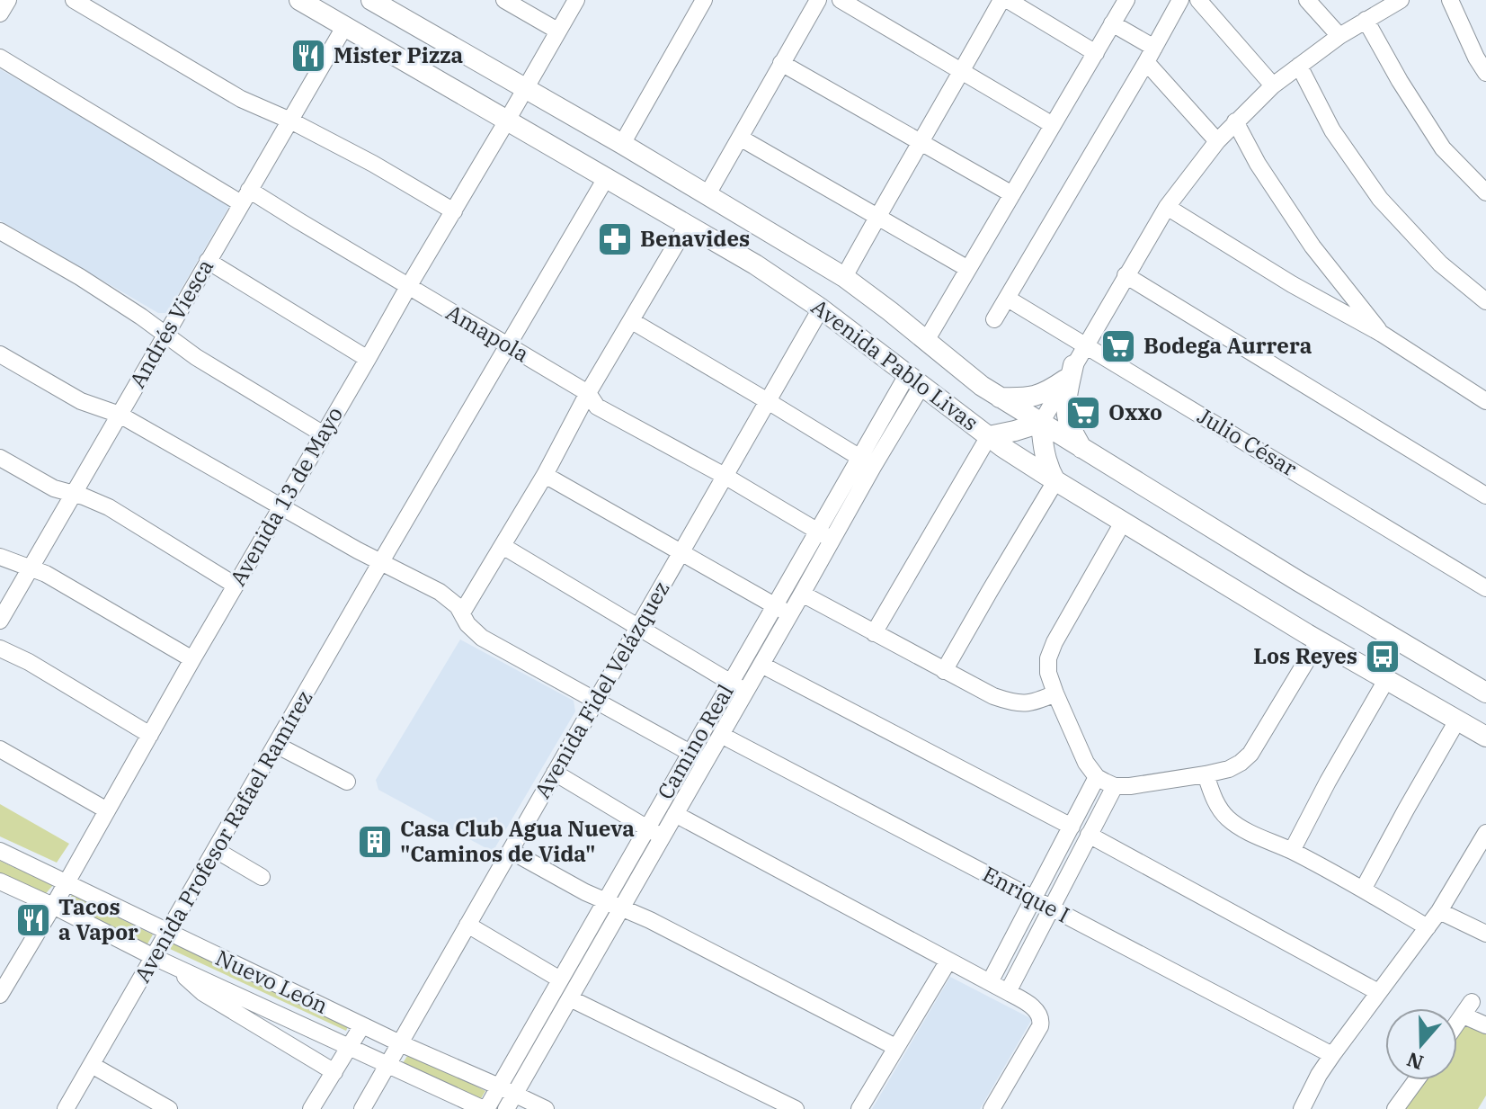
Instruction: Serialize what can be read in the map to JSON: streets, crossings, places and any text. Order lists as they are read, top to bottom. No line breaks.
{"streets":{"main road":["Avenida Pablo Livas"],"street":["Andrés Viesca","Amapola","Julio César","Avenida 13 de Mayo","Avenida Fidel Velázquez","Camino Real","Avenida Profesor Rafael Ramírez","Enrique I","Nuevo León"]},"crossings":[["Andrés Viesca","Amapola"],["Andrés Viesca","Avenida Pablo Livas"],["Amapola","Avenida 13 de Mayo"],["Amapola","Avenida Fidel Velázquez"],["Amapola","Camino Real"],["Amapola","Avenida Profesor Rafael Ramírez"],["Avenida Pablo Livas","Avenida 13 de Mayo"],["Avenida Pablo Livas","Avenida Fidel Velázquez"],["Avenida Pablo Livas","Camino Real"],["Avenida Pablo Livas","Avenida Profesor Rafael Ramírez"],["Avenida 13 de Mayo","Nuevo León"],["Avenida Fidel Velázquez","Nuevo León"],["Camino Real","Enrique I"],["Camino Real","Nuevo León"],["Avenida Profesor Rafael Ramírez","Nuevo León"]],"places":{"restaurant":["Mister Pizza","Tacos a Vapor"],"pharmacy":["Benavides"],"supermarket":["Bodega Aurrera","Oxxo"],"bus stop":["Los Reyes"],"building":["Casa Club Agua Nueva \"Caminos de Vida\""]},"north":"bottom"}
